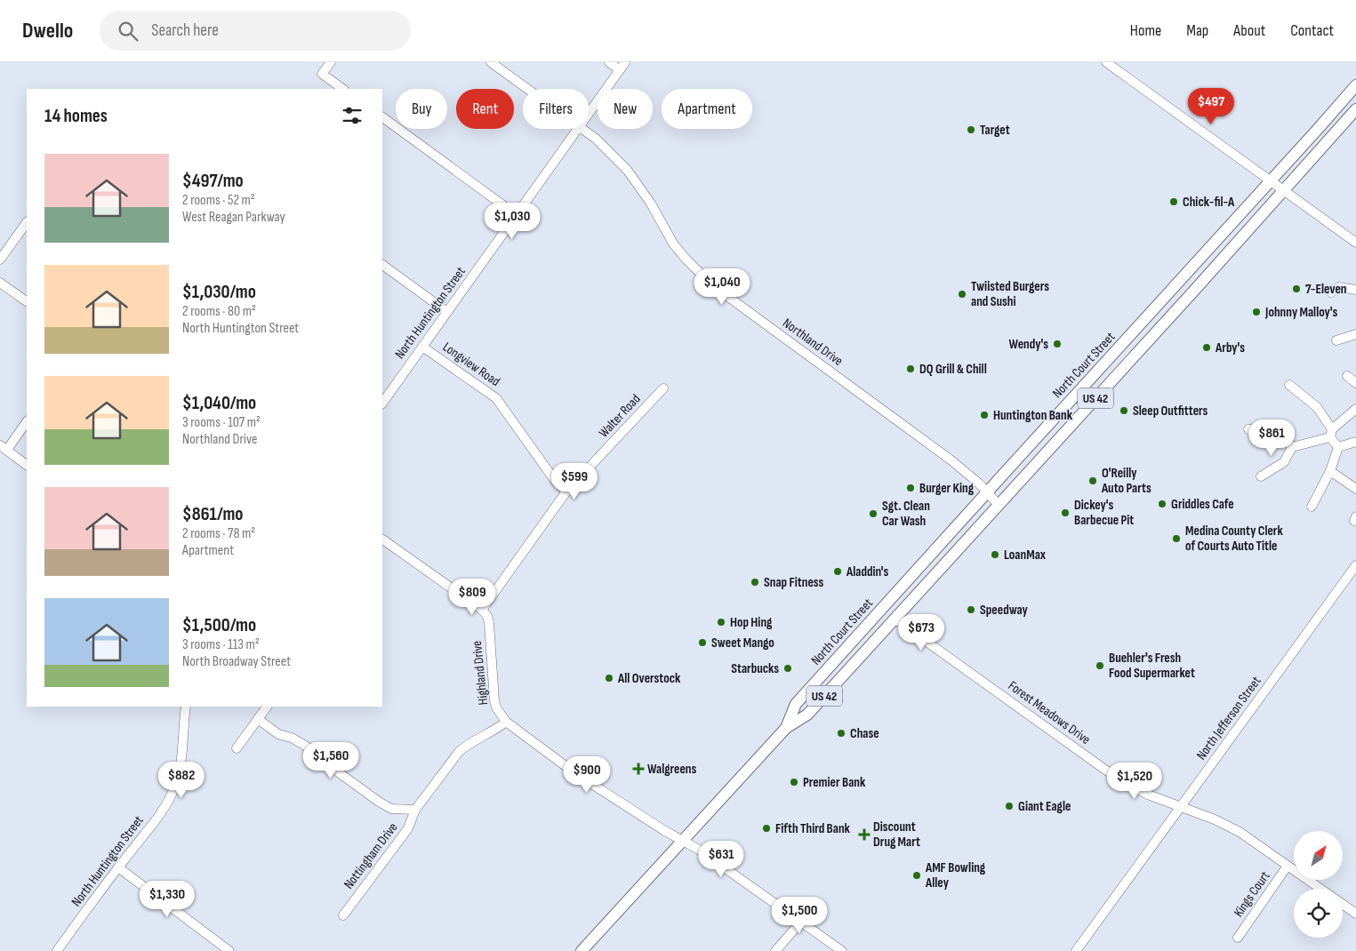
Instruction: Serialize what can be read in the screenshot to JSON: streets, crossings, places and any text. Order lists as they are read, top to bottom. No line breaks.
{"streets":{"main road":["North Court Street","US 42"],"street":["North Huntington Street","Northland Drive","Longview Road","Walter Road","Highland Drive","Forest Meadows Drive","North Jefferson Street","Nottingham Drive","Kings Court"]},"crossings":[["North Huntington Street","Longview Road"],["Northland Drive","North Court Street"],["Longview Road","Walter Road"],["North Court Street","Forest Meadows Drive"],["Walter Road","Highland Drive"],["Highland Drive","Nottingham Drive"],["Forest Meadows Drive","North Jefferson Street"],["Forest Meadows Drive","Kings Court"]],"places":{"other":["Target","Chick-fil-A","7-Eleven","Twiisted Burgers and Sushi","Johnny Malloy's","Wendy's","Arby's","DQ Grill & Chill","Sleep Outfitters","Huntington Bank","O'Reilly Auto Parts","Burger King","Griddles Cafe","Dickey's Barbecue Pit","Sgt. Clean Car Wash","Medina County Clerk of Courts Auto Title","LoanMax","Aladdin's","Snap Fitness","Speedway","Hop Hing","Sweet Mango","Buehler's Fresh Food Supermarket","Starbucks","All Overstock","Chase","Premier Bank","Giant Eagle","Fifth Third Bank","AMF Bowling Alley"],"health":["Walgreens","Discount Drug Mart"]},"north":"top right","page":{"header":"Dwello","search":"Search here","nav":["Home","Map","About","Contact"],"price":["$497","$1,030","$1,040","$861","$599","$809","$673","$1,560","$900","$882","$1,520","$631","$1,330","$1,500"],"chip":["Buy","Rent","Filters","New","Apartment"],"heading":"14 homes","list":[{"name":"$497/mo","note":"2 rooms · 52 m² · West Reagan Parkway"},{"name":"$1,030/mo","note":"2 rooms · 80 m² · North Huntington Street"},{"name":"$1,040/mo","note":"3 rooms · 107 m² · Northland Drive"},{"name":"$861/mo","note":"2 rooms · 78 m² · Apartment"},{"name":"$1,500/mo","note":"3 rooms · 113 m² · North Broadway Street"}]}}
